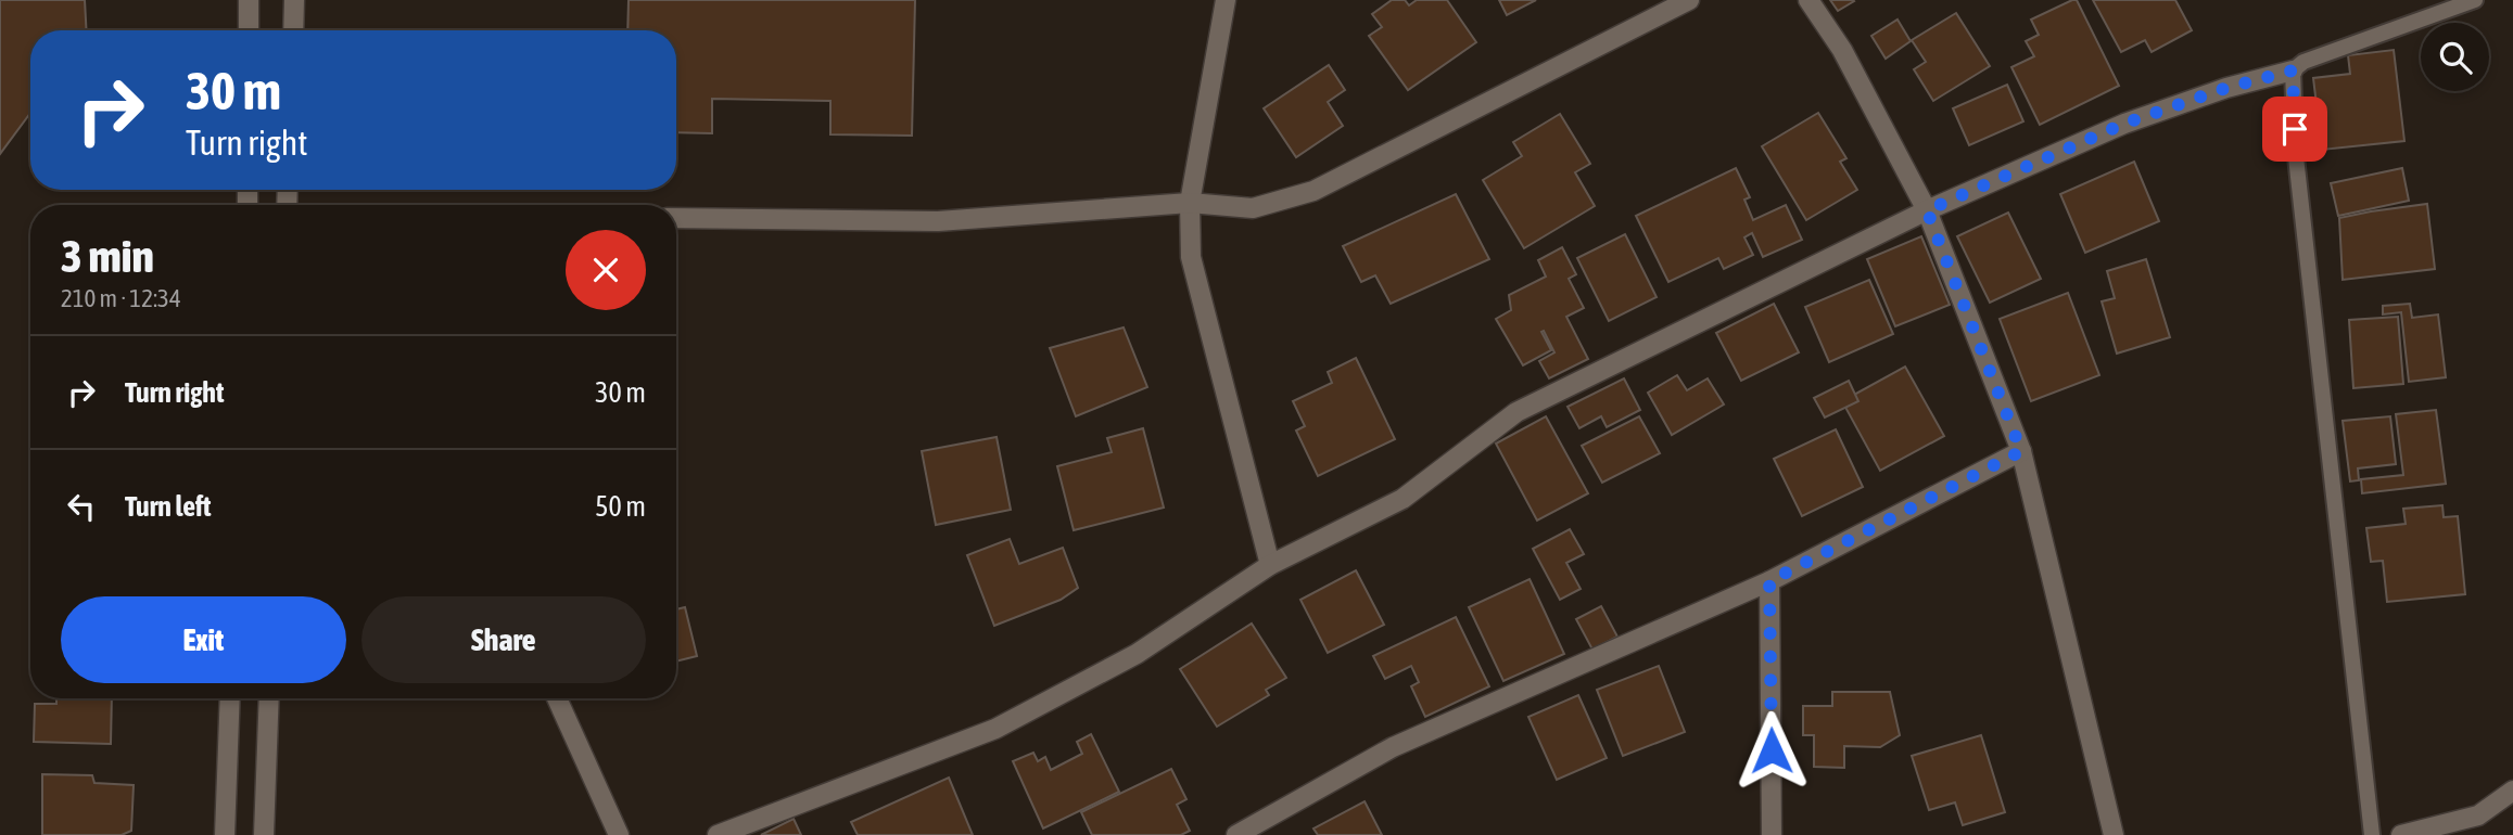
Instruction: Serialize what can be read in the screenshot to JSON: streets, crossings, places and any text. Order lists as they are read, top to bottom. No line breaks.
{"page":{"turn":["30 m","Turn right"],"heading":["3 min","210 m · 12:34"],"list":[{"name":"Turn right","value":"30 m"},{"name":"Turn left","value":"50 m"}],"buttons":["Exit","Share"]}}
